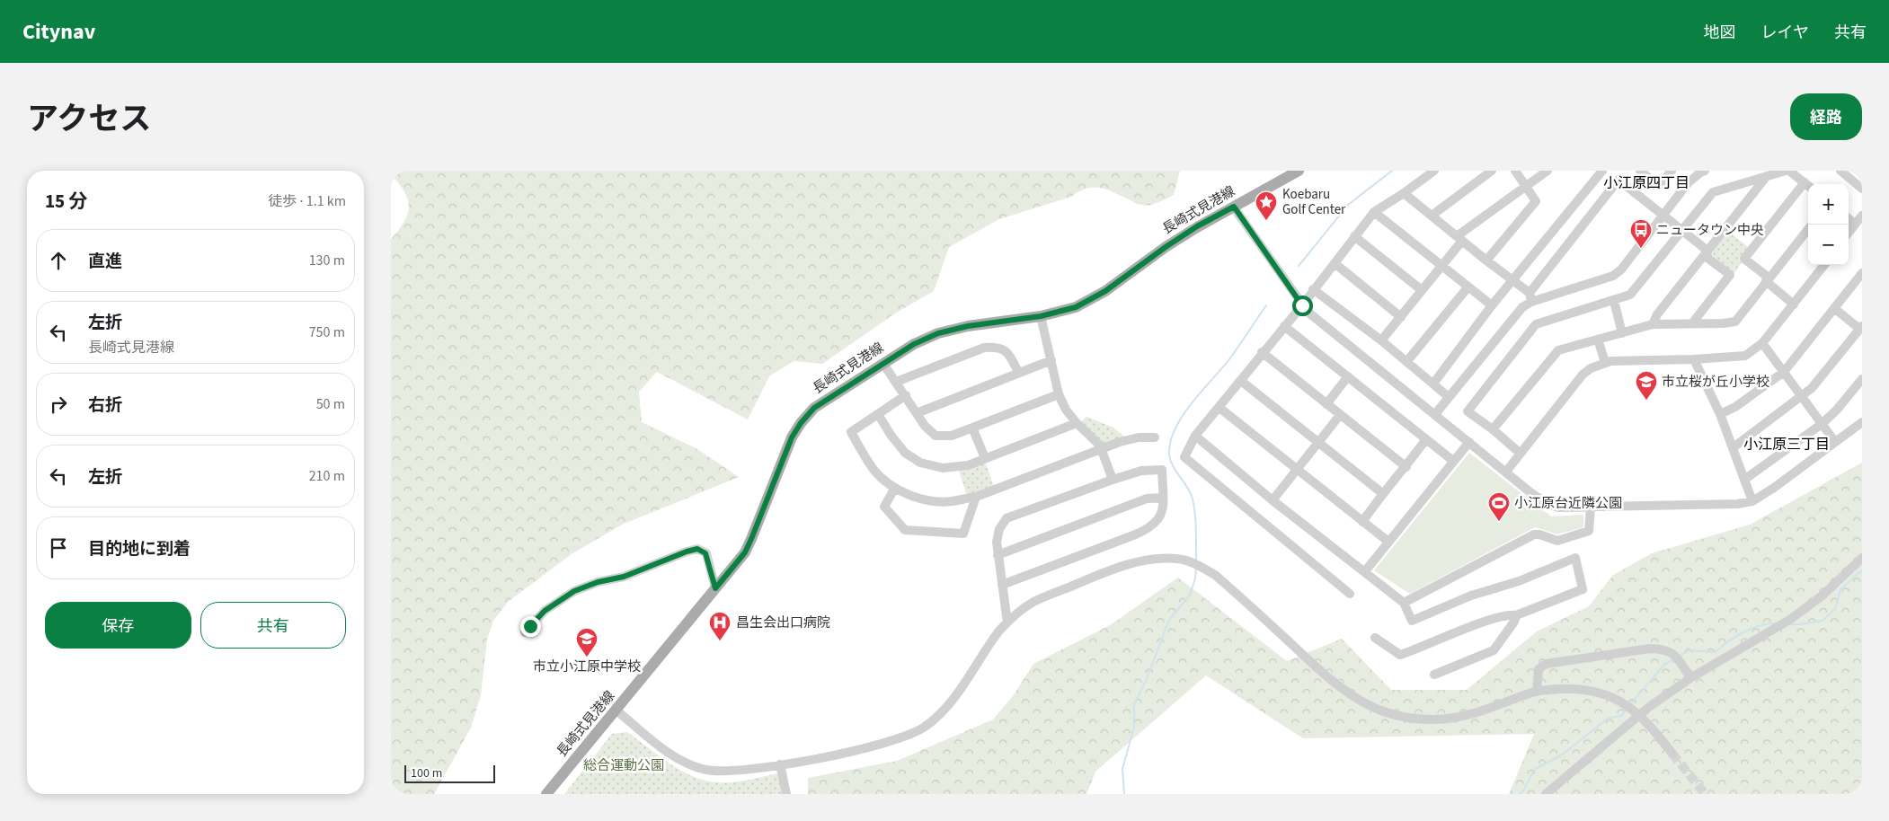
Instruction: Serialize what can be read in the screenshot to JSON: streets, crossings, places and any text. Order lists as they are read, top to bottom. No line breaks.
{"streets":{"main road":["長崎式見港線"]},"districts":["小江原四丁目","小江原三丁目"],"parks":["総合運動公園"],"places":{"place":["Koebaru Golf Center"],"bus stop":["ニュータウン中央"],"school or university":["市立桜が丘小学校","市立小江原中学校"],"sports":["小江原台近隣公園"],"hospital":["昌生会出口病院"]},"scale_bar":"100 m","page":{"header":"Citynav","nav":["地図","レイヤ","共有"],"title":"アクセス","buttons":["経路",["保存","共有"]],"heading":["15 分","徒歩 · 1.1 km"],"map_buttons":["+","−"],"list":[["直進","130 m"],["左折","長崎式見港線","750 m"],["右折","50 m"],["左折","210 m"],"目的地に到着"],"scale":"100 m"}}
